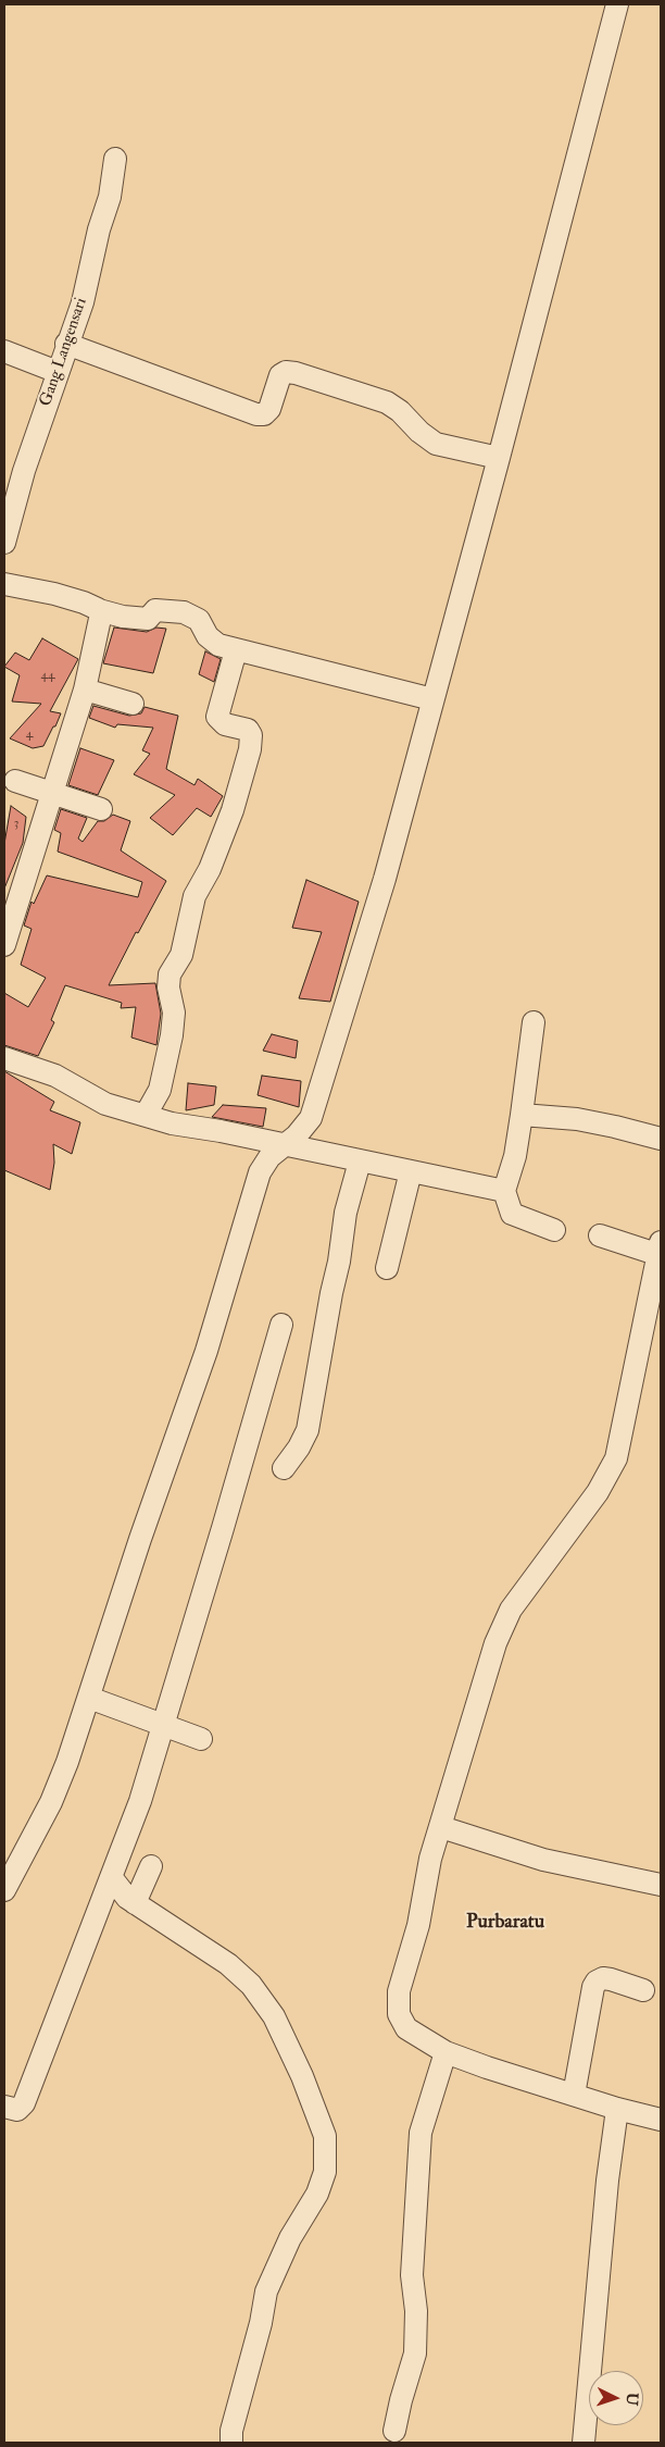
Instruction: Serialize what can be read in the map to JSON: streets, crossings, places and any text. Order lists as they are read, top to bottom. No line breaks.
{"streets":{"street":["Gang Langensari"]},"districts":["Purbaratu"],"house_numbers":["44","4","3"],"north":"right"}
